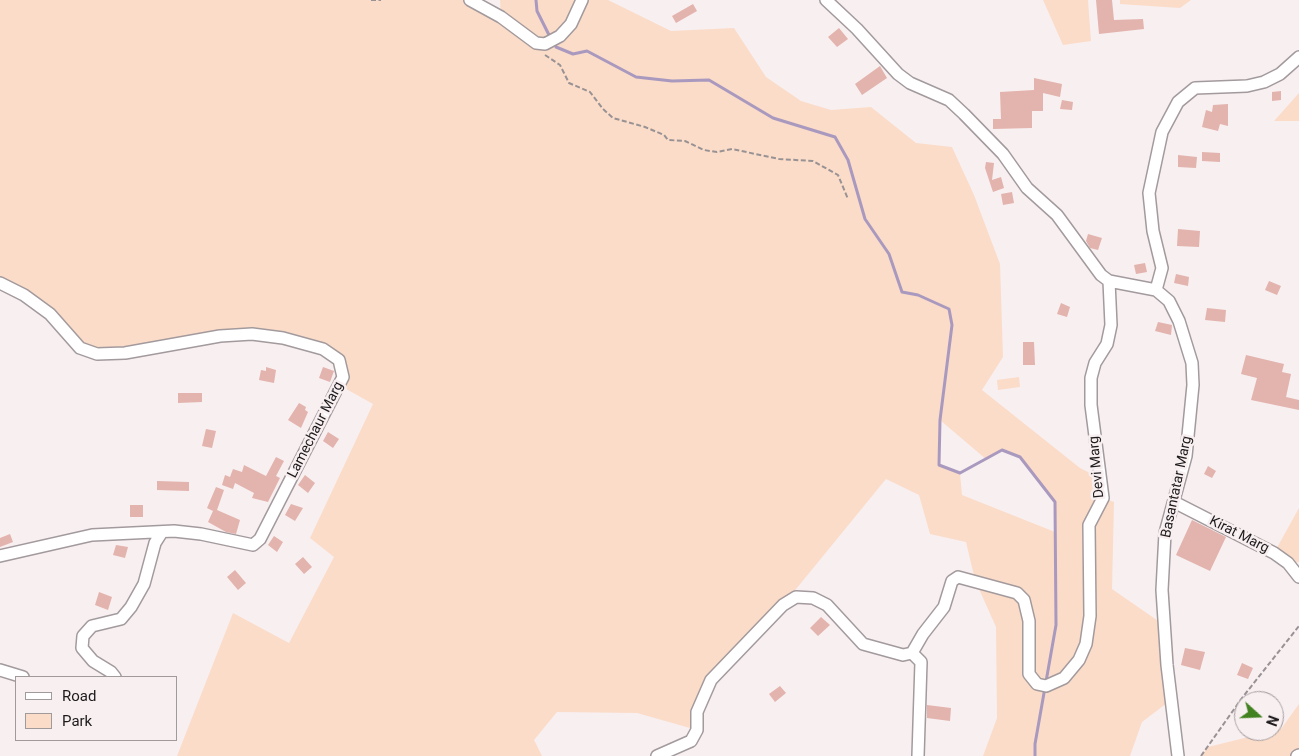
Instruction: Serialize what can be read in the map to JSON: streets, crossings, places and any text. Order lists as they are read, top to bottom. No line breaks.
{"streets":{"street":["Lamechaur Marg","Devi Marg","Basantatar Marg","Kirat Marg"]},"crossings":[["Basantatar Marg","Kirat Marg"]],"legend":["Road","Park"],"north":"right"}
